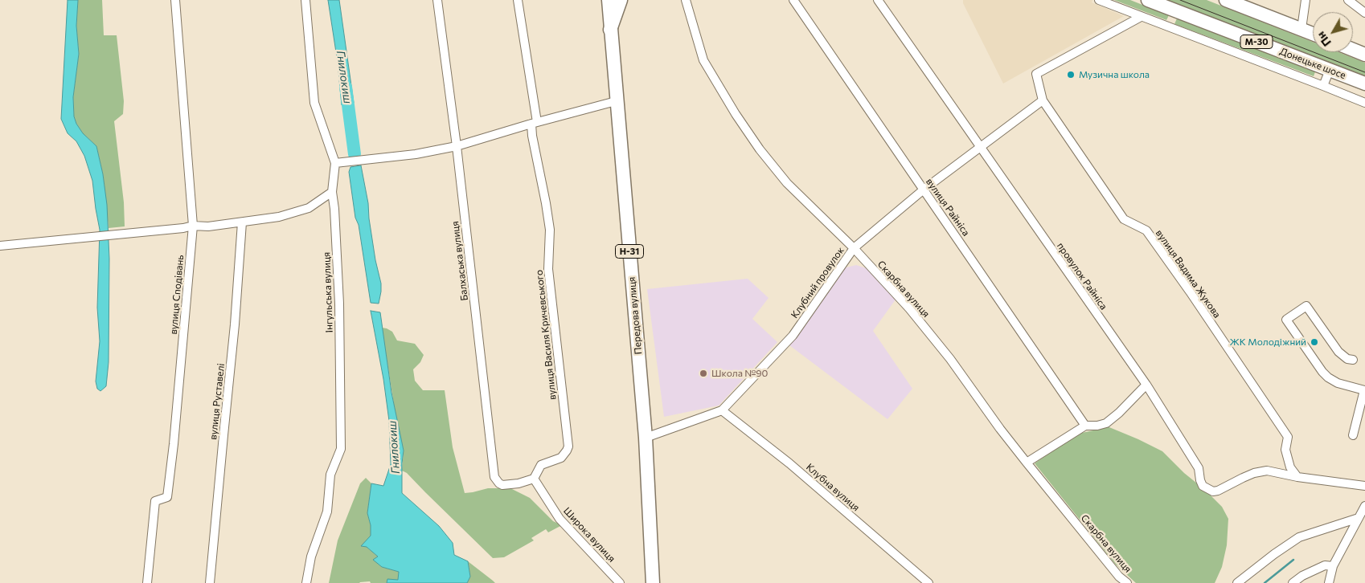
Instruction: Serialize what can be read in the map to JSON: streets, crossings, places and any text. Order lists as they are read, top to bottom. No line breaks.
{"streets":{"main road":["М-30","Донецьке шосе","Н-31","Передова вулиця"],"street":["вулиця Райніса","Балхаська вулиця","вулиця Вадима Жукова","провулок Райніса","Клубний провулок","Скарбна вулиця","Інгульська вулиця","вулиця Сподівань","вулиця Василя Кричевського","вулиця Руставелі","Клубна вулиця","Широка вулиця"]},"crossings":[["вулиця Райніса","Клубний провулок"],["Балхаська вулиця","вулиця Василя Кричевського"],["Балхаська вулиця","Широка вулиця"],["вулиця Вадима Жукова","провулок Райніса"],["вулиця Вадима Жукова","Клубний провулок"],["провулок Райніса","Клубний провулок"],["Клубний провулок","Скарбна вулиця"],["Клубний провулок","Передова вулиця"],["Клубний провулок","Клубна вулиця"],["вулиця Василя Кричевського","Широка вулиця"]],"water":["Гнилокиш"],"places":["Музична школа","ЖК Молодіжний","Школа №90"],"north":"bottom left"}
